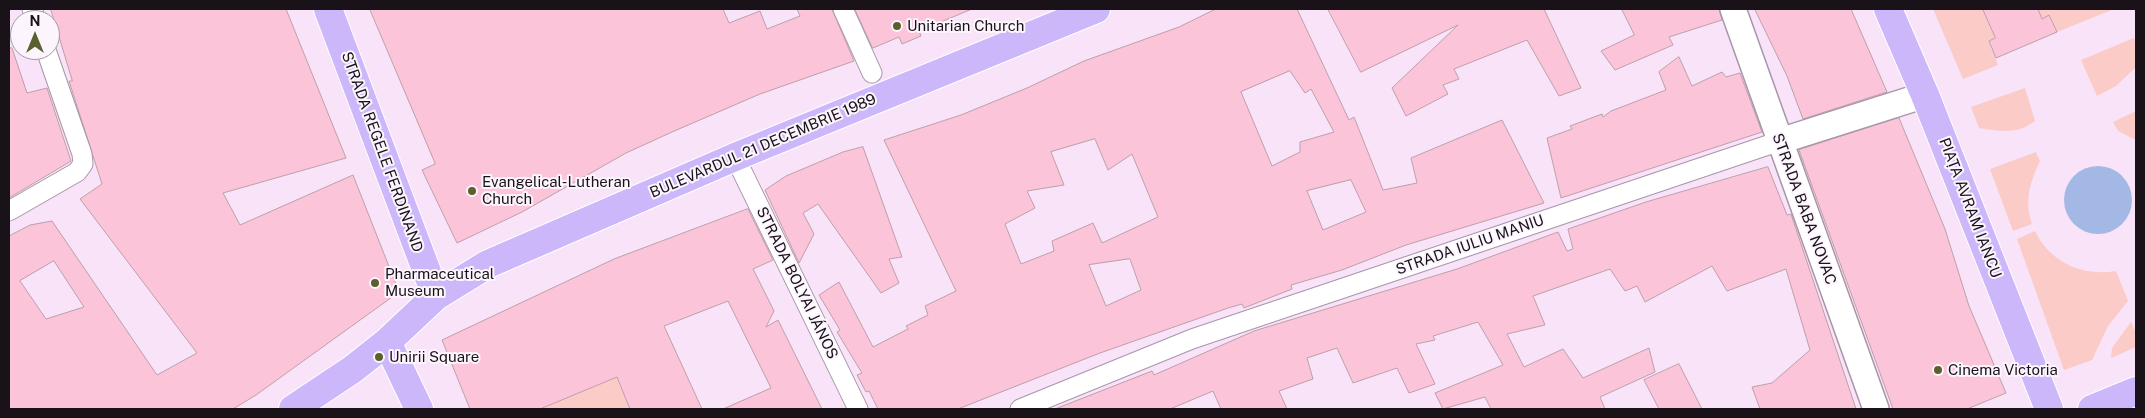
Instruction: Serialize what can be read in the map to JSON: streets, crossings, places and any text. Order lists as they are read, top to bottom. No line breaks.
{"streets":{"main road":["BULEVARDUL 21 DECEMBRIE 1989","STRADA REGELE FERDINAND","PIAȚA AVRAM IANCU"],"street":["STRADA BABA NOVAC","STRADA IULIU MANIU","STRADA BOLYAI JÁNOS"]},"crossings":[["BULEVARDUL 21 DECEMBRIE 1989","STRADA REGELE FERDINAND"],["BULEVARDUL 21 DECEMBRIE 1989","STRADA BOLYAI JÁNOS"],["PIAȚA AVRAM IANCU","STRADA IULIU MANIU"],["STRADA BABA NOVAC","STRADA IULIU MANIU"]],"places":["Unitarian Church","Evangelical-Lutheran Church","Pharmaceutical Museum","Unirii Square","Cinema Victoria"],"north":"top"}
